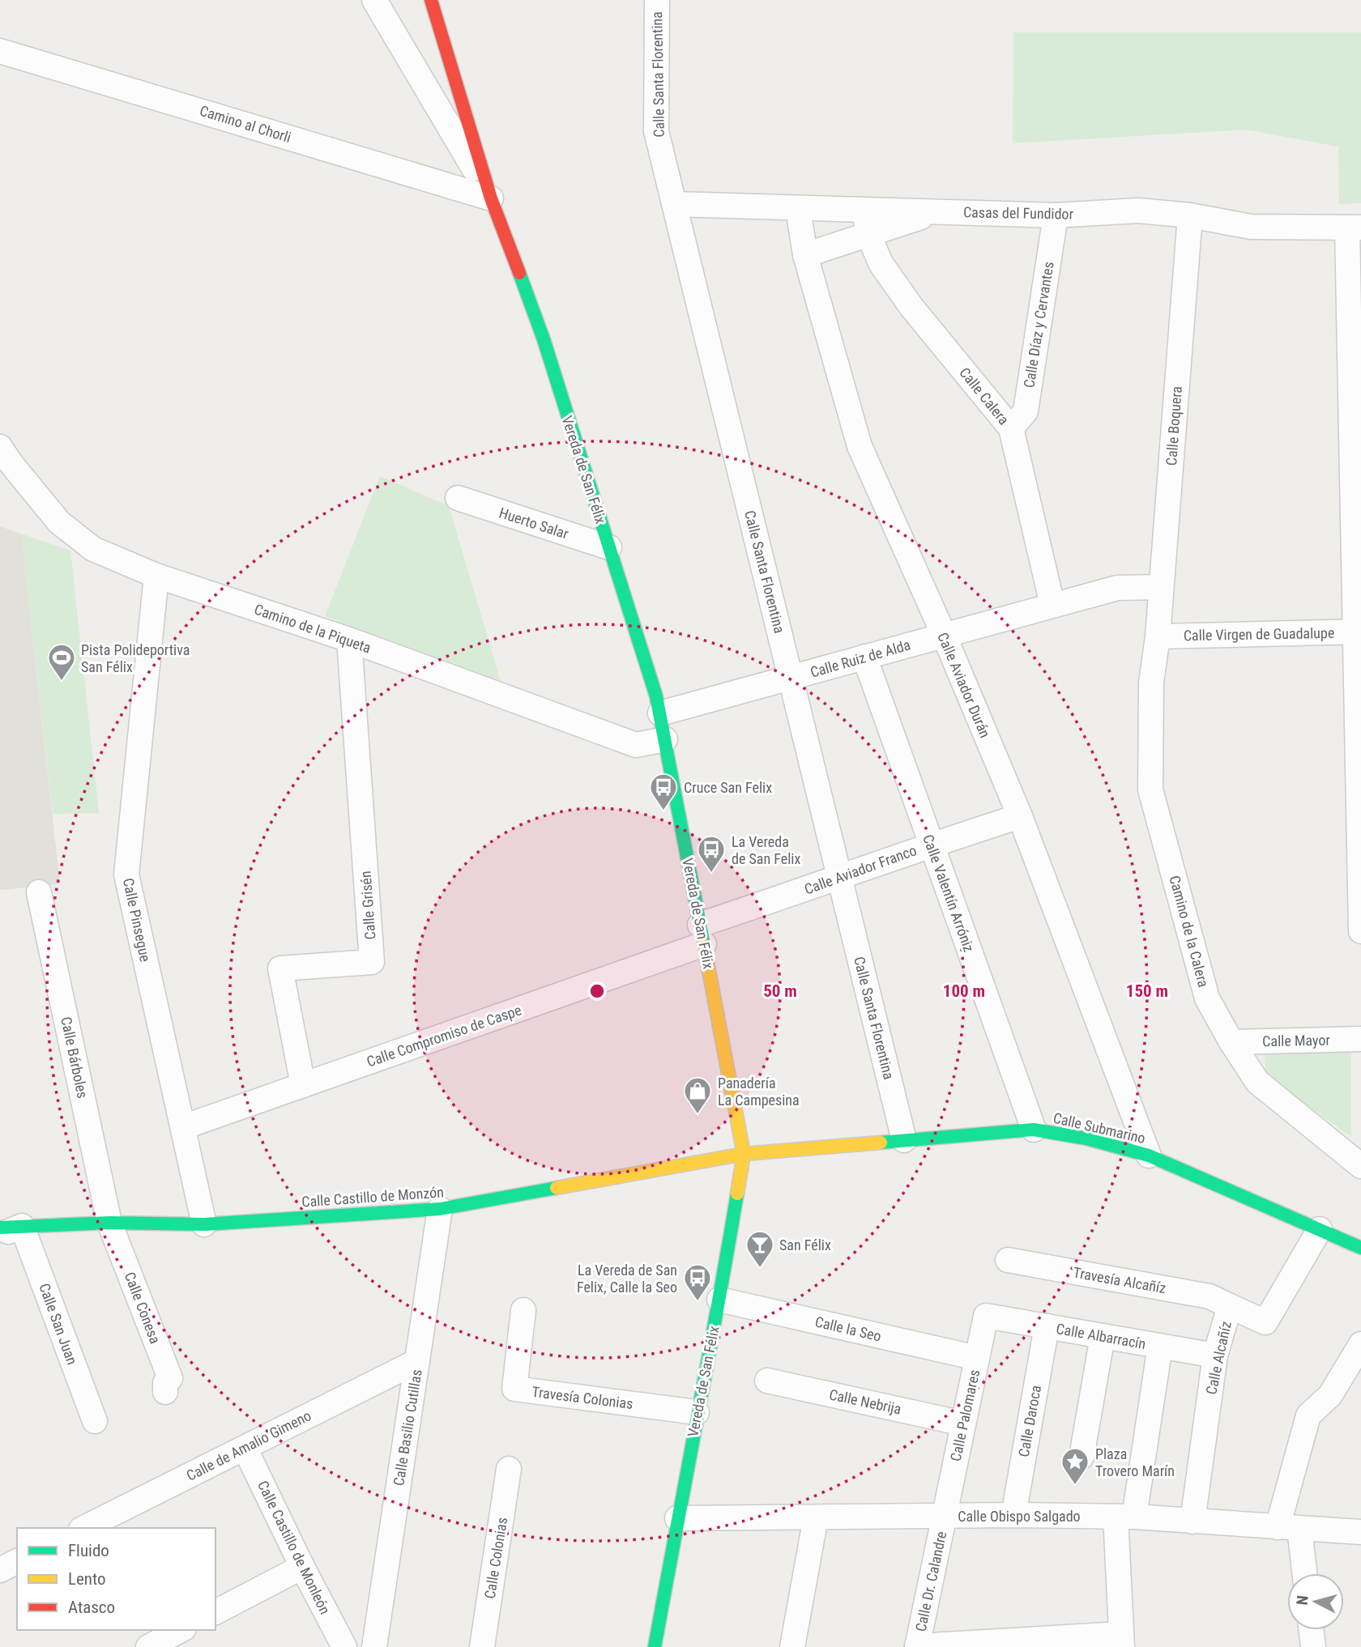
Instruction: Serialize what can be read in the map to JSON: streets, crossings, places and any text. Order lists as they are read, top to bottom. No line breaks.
{"streets":{"main road":["Vereda de San Félix","Calle Submarino","Calle Castillo de Monzón"],"street":["Calle Santa Florentina","Camino al Chorli","Casas del Fundidor","Calle Díaz y Cervantes","Calle Calera","Calle Boquera","Huerto Salar","Camino de la Piqueta","Calle Virgen de Guadalupe","Calle Ruiz de Alda","Calle Aviador Durán","Calle Aviador Franco","Calle Valentín Arróniz","Calle Grisén","Calle Pinsegue","Camino de la Calera","Calle Compromiso de Caspe","Calle Mayor","Calle Bárboles","Travesía Alcañíz","Calle Conesa","Calle San Juan","Calle la Seo","Calle Albarracín","Calle Alcañíz","Travesía Colonias","Calle Nebrija","Calle Palomares","Calle Daroca","Calle Basilio Cutillas","Calle de Amalio Gimeno","Calle Obispo Salgado","Calle Castillo de Monleón","Calle Colonias","Calle Dr. Calandre"]},"crossings":[["Calle Santa Florentina","Casas del Fundidor"],["Calle Santa Florentina","Calle Ruiz de Alda"],["Calle Santa Florentina","Calle Aviador Franco"],["Calle Santa Florentina","Calle Submarino"],["Camino al Chorli","Vereda de San Félix"],["Casas del Fundidor","Calle Díaz y Cervantes"],["Casas del Fundidor","Calle Calera"],["Casas del Fundidor","Calle Boquera"],["Casas del Fundidor","Calle Aviador Durán"],["Calle Díaz y Cervantes","Calle Calera"],["Calle Calera","Calle Ruiz de Alda"],["Calle Boquera","Calle Virgen de Guadalupe"],["Calle Boquera","Calle Ruiz de Alda"],["Calle Boquera","Camino de la Calera"],["Vereda de San Félix","Huerto Salar"],["Vereda de San Félix","Camino de la Piqueta"],["Vereda de San Félix","Calle Ruiz de Alda"],["Vereda de San Félix","Calle Aviador Franco"],["Vereda de San Félix","Calle Compromiso de Caspe"],["Vereda de San Félix","Calle Submarino"],["Vereda de San Félix","Calle Castillo de Monzón"],["Vereda de San Félix","Calle la Seo"],["Vereda de San Félix","Travesía Colonias"],["Vereda de San Félix","Calle Obispo Salgado"],["Camino de la Piqueta","Calle Grisén"],["Camino de la Piqueta","Calle Pinsegue"],["Calle Virgen de Guadalupe","Camino de la Calera"],["Calle Ruiz de Alda","Calle Aviador Durán"],["Calle Ruiz de Alda","Calle Valentín Arróniz"],["Calle Aviador Durán","Calle Aviador Franco"],["Calle Aviador Durán","Calle Submarino"],["Calle Aviador Franco","Calle Valentín Arróniz"],["Calle Aviador Franco","Calle Compromiso de Caspe"],["Calle Valentín Arróniz","Calle Submarino"],["Calle Grisén","Calle Compromiso de Caspe"],["Calle Pinsegue","Calle Compromiso de Caspe"],["Calle Pinsegue","Calle Castillo de Monzón"],["Camino de la Calera","Calle Mayor"],["Calle Bárboles","Calle Castillo de Monzón"],["Calle Bárboles","Calle Conesa"],["Calle Submarino","Calle Castillo de Monzón"],["Calle Submarino","Calle Alcañíz"],["Calle Castillo de Monzón","Calle Conesa"],["Calle Castillo de Monzón","Calle San Juan"],["Calle Castillo de Monzón","Calle Basilio Cutillas"],["Travesía Alcañíz","Calle Alcañíz"],["Calle la Seo","Calle Palomares"],["Calle Albarracín","Calle Alcañíz"],["Calle Albarracín","Calle Palomares"],["Calle Albarracín","Calle Daroca"],["Calle Alcañíz","Calle Obispo Salgado"],["Calle Nebrija","Calle Palomares"],["Calle Palomares","Calle Obispo Salgado"],["Calle Palomares","Calle Dr. Calandre"],["Calle Daroca","Calle Obispo Salgado"],["Calle Basilio Cutillas","Calle de Amalio Gimeno"],["Calle de Amalio Gimeno","Calle Castillo de Monleón"],["Calle Obispo Salgado","Calle Dr. Calandre"]],"places":{"sports":["Pista Polideportiva San Félix"],"bus stop":["Cruce San Felix","La Vereda de San Felix","La Vereda de San Felix, Calle la Seo"],"shop":["Panadería La Campesina"],"bar":["San Félix"],"place":["Plaza Trovero Marín"]},"legend":["Fluido","Lento","Atasco"],"north":"left","rings":["50 m","100 m","150 m"]}
